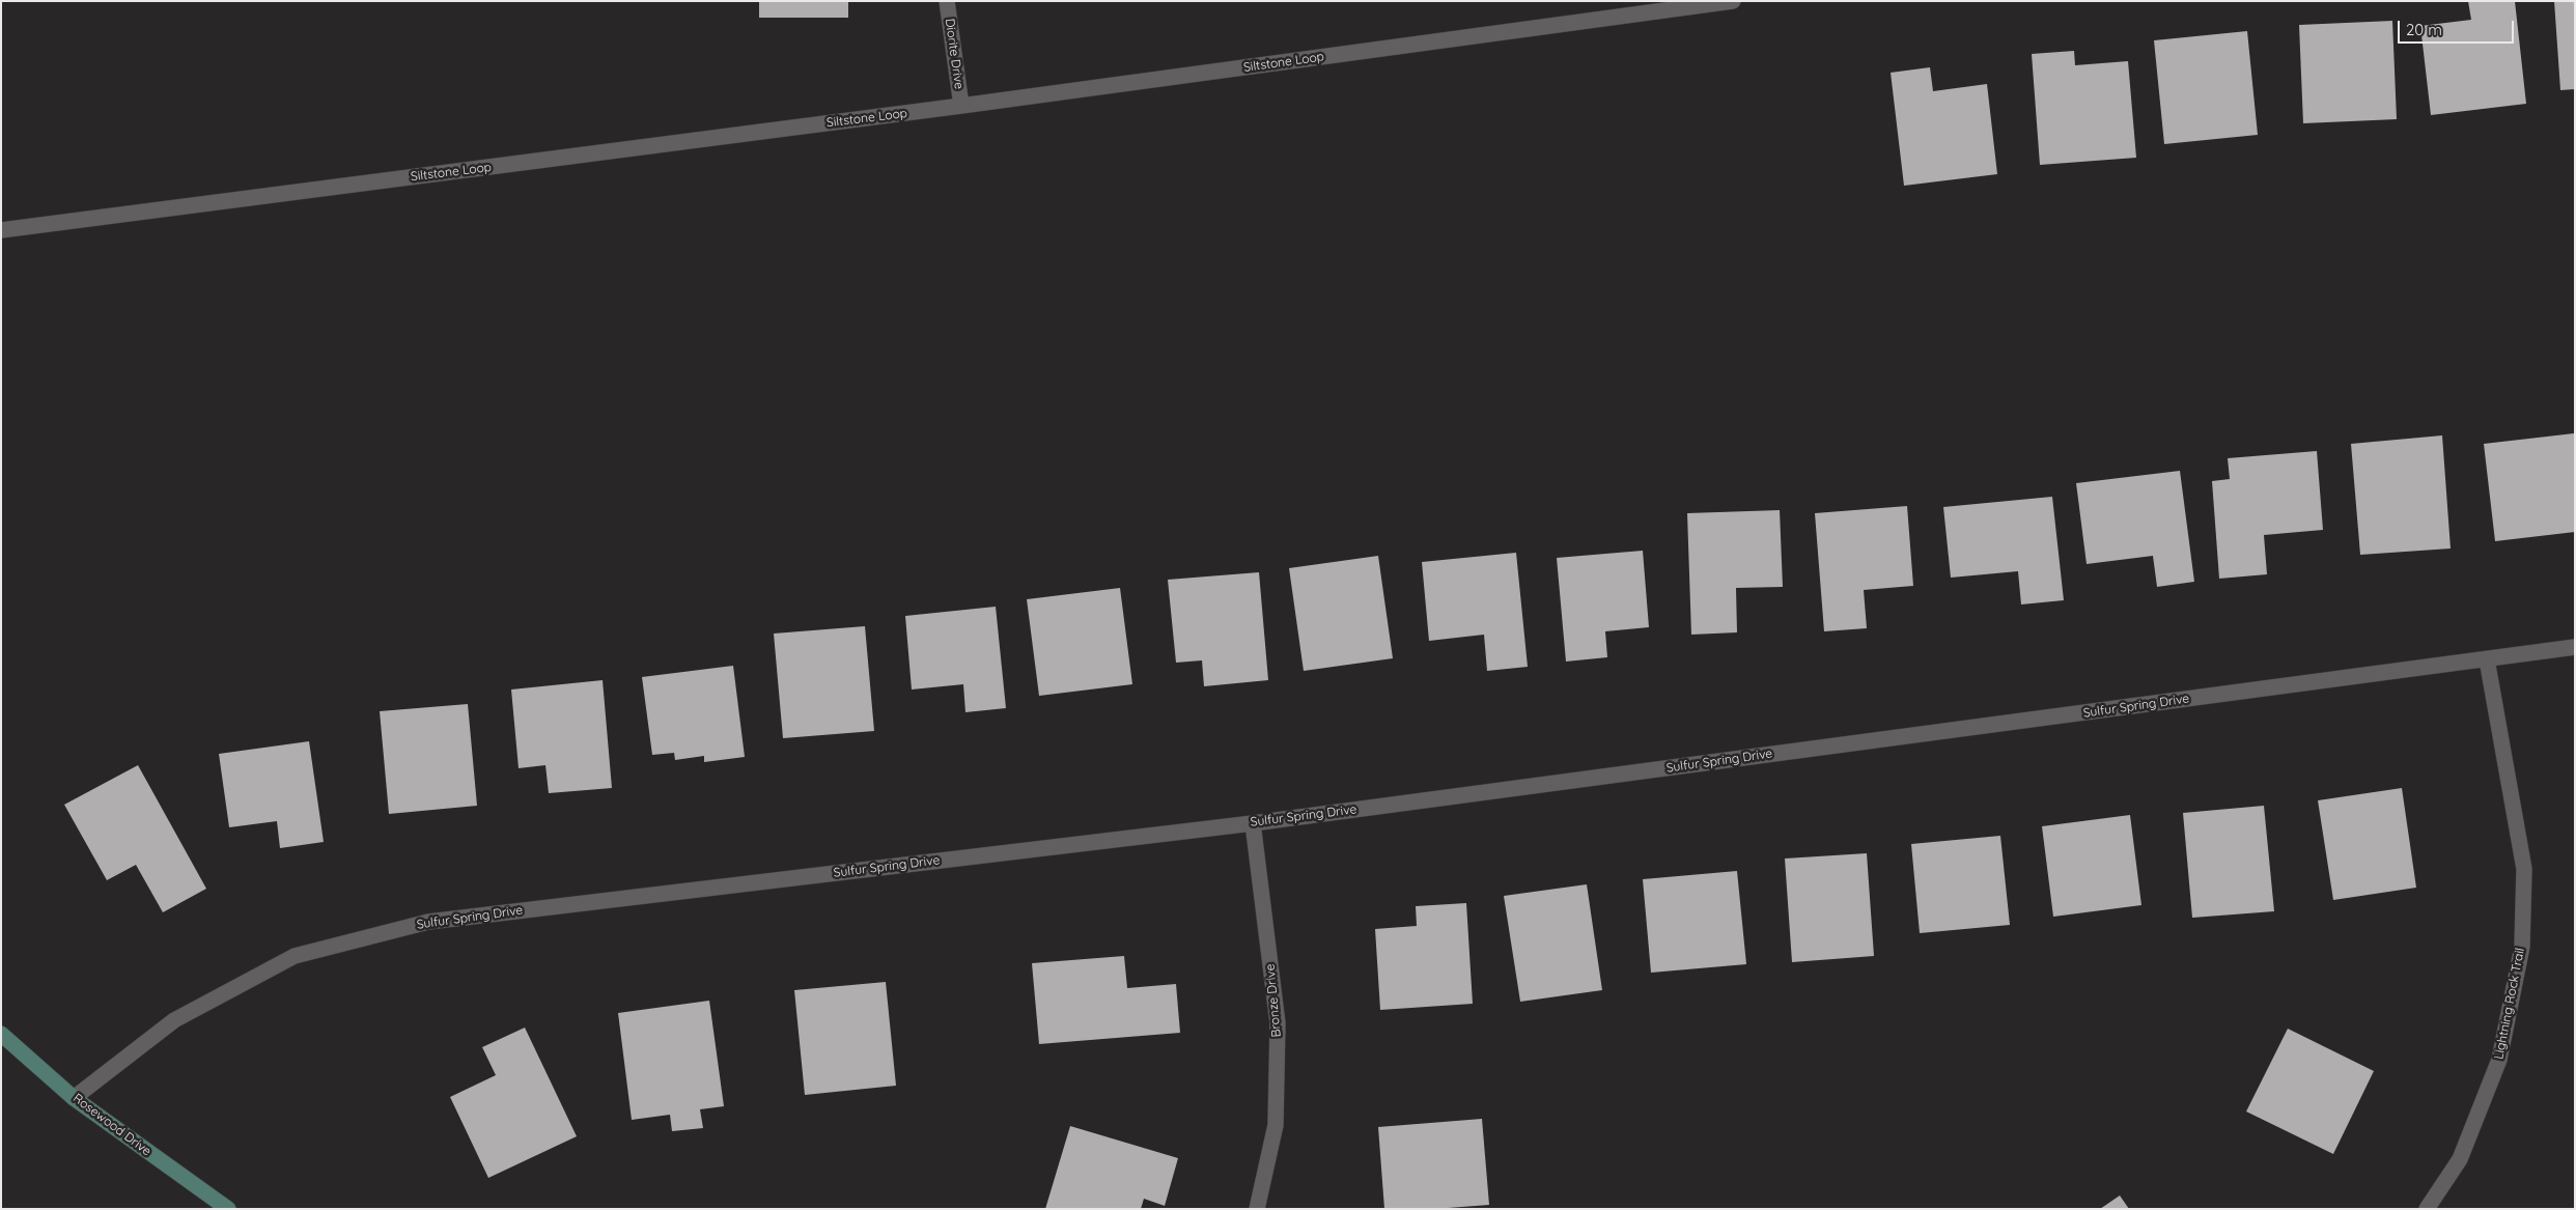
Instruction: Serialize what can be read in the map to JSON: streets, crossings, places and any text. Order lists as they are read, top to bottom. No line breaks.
{"streets":{"street":["Diorite Drive","Siltstone Loop","Sulfur Spring Drive","Bronze Drive","Lightning Rock Trail","Rosewood Drive"]},"crossings":[["Diorite Drive","Siltstone Loop"],["Sulfur Spring Drive","Bronze Drive"],["Sulfur Spring Drive","Lightning Rock Trail"],["Sulfur Spring Drive","Rosewood Drive"]],"scale_bar":"20 m"}
